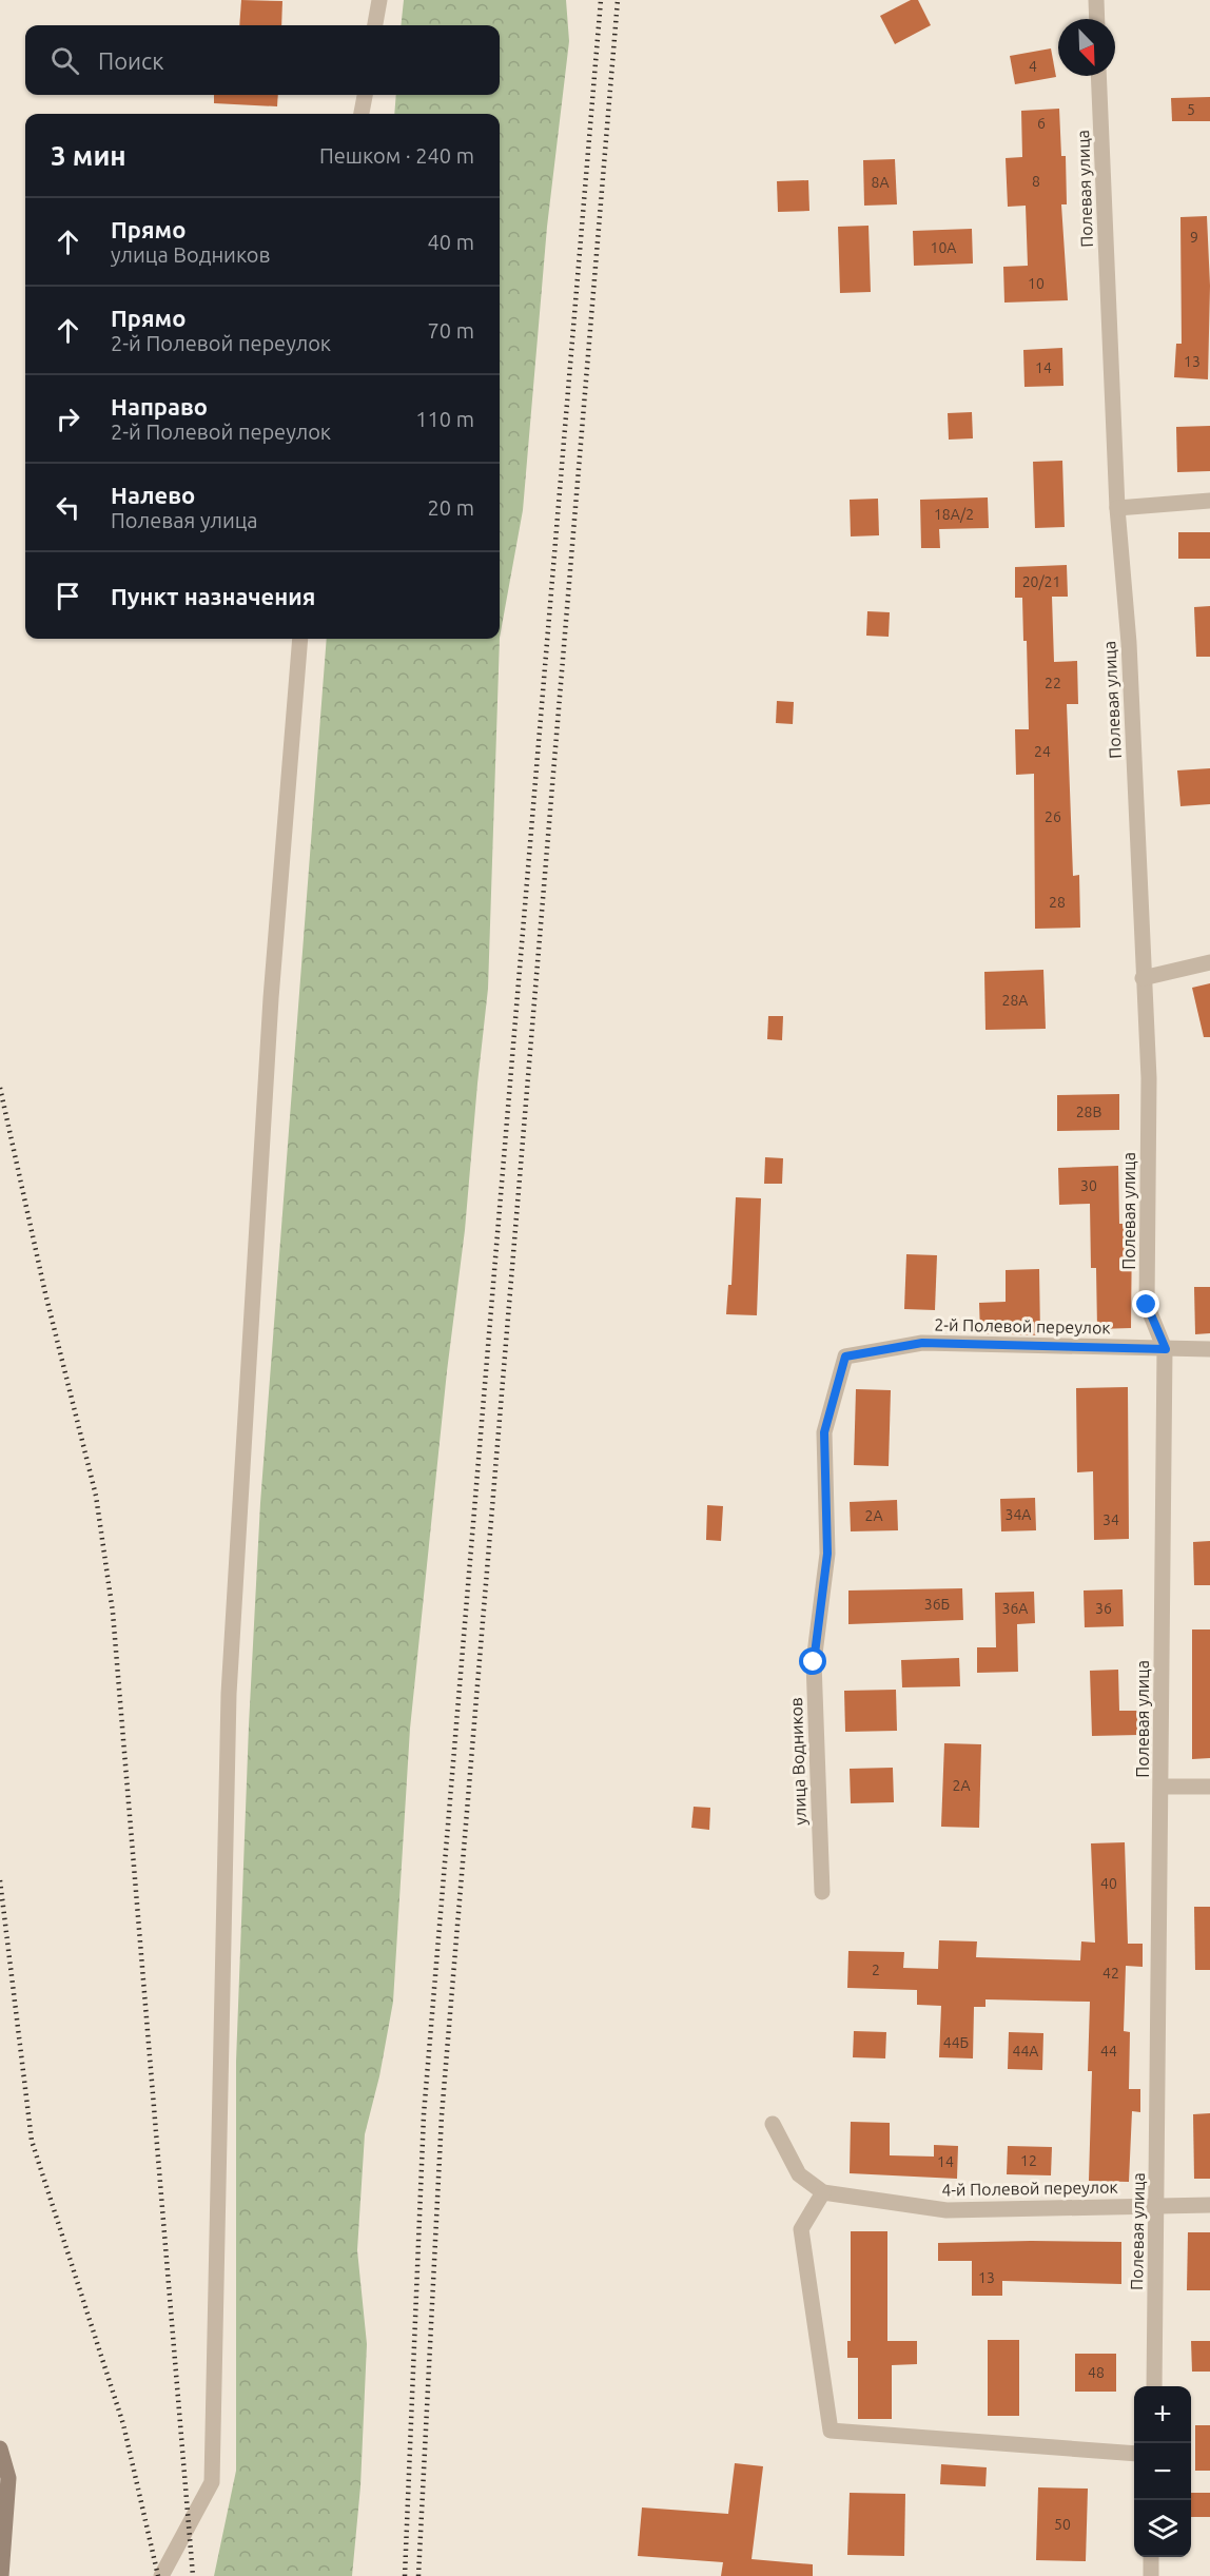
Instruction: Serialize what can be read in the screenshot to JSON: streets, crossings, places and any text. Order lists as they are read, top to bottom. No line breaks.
{"streets":{"street":["Полевая улица","2-й Полевой переулок","улица Водников","4-й Полевой переулок"]},"crossings":[["Полевая улица","2-й Полевой переулок"],["Полевая улица","4-й Полевой переулок"],["2-й Полевой переулок","улица Водников"]],"house_numbers":["4","5","6","8","8А","9","10А","10","13","14","18А/2","20/21","22","24","26","28","28А","28В","30","34А","2А","34","36Б","36А","36","2А","40","2","42","44Б","44А","44","12","14","13","48","50"],"north":"bottom right","page":{"search":"Поиск","heading":["3 мин","Пешком · 240 m"],"list":[["Прямо","улица Водников","40 m"],["Прямо","2-й Полевой переулок","70 m"],["Направо","2-й Полевой переулок","110 m"],["Налево","Полевая улица","20 m"],"Пункт назначения"],"map_buttons":["+","−"]}}
